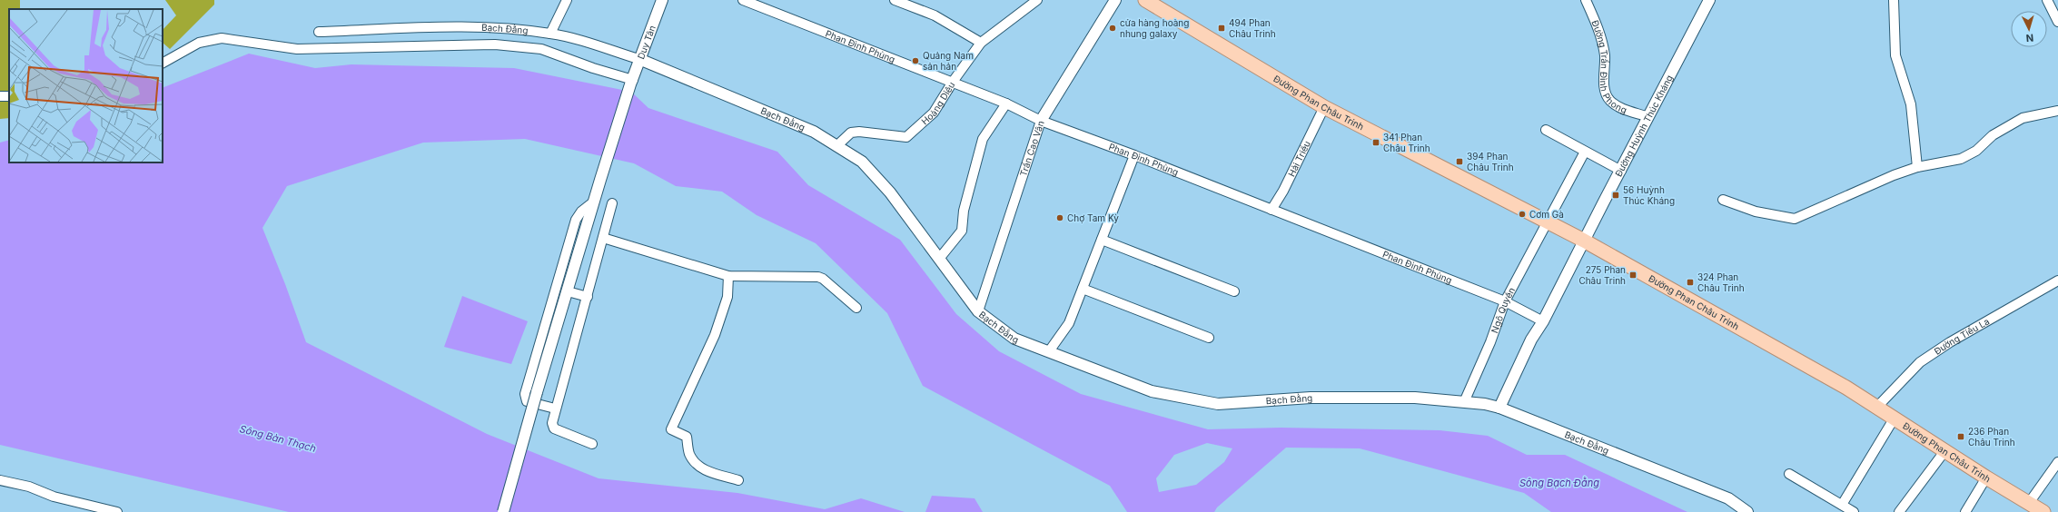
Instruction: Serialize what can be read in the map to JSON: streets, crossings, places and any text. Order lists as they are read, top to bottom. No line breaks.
{"streets":{"main road":["Đường Phan Châu Trinh"],"street":["Bạch Đằng","Duy Tân","Phan Đình Phùng","Đường Trần Đình Phong","Hoàng Diệu","Đường Huỳnh Thúc Kháng","Trần Cao Vân","Hải Triều","Ngô Quyền","Đường Tiểu La"]},"crossings":[["Bạch Đằng","Duy Tân"],["Bạch Đằng","Hoàng Diệu"],["Bạch Đằng","Đường Huỳnh Thúc Kháng"],["Bạch Đằng","Trần Cao Vân"],["Bạch Đằng","Ngô Quyền"],["Phan Đình Phùng","Hoàng Diệu"],["Phan Đình Phùng","Đường Huỳnh Thúc Kháng"],["Phan Đình Phùng","Trần Cao Vân"],["Phan Đình Phùng","Hải Triều"],["Phan Đình Phùng","Ngô Quyền"],["Đường Trần Đình Phong","Đường Huỳnh Thúc Kháng"],["Đường Phan Châu Trinh","Đường Huỳnh Thúc Kháng"],["Đường Phan Châu Trinh","Hải Triều"],["Đường Phan Châu Trinh","Ngô Quyền"],["Đường Phan Châu Trinh","Đường Tiểu La"]],"water":["Sông Bàn Thạch","Sông Bạch Đằng"],"places":{"other":["cửa hàng hoàng nhung galaxy","Quảng Nam sản hản","Cơm Gà","Chợ Tam Kỳ"],"transit":["494 Phan Châu Trinh","341 Phan Châu Trinh","394 Phan Châu Trinh","56 Huỳnh Thúc Kháng","275 Phan Châu Trinh","324 Phan Châu Trinh","236 Phan Châu Trinh"]},"north":"bottom"}
